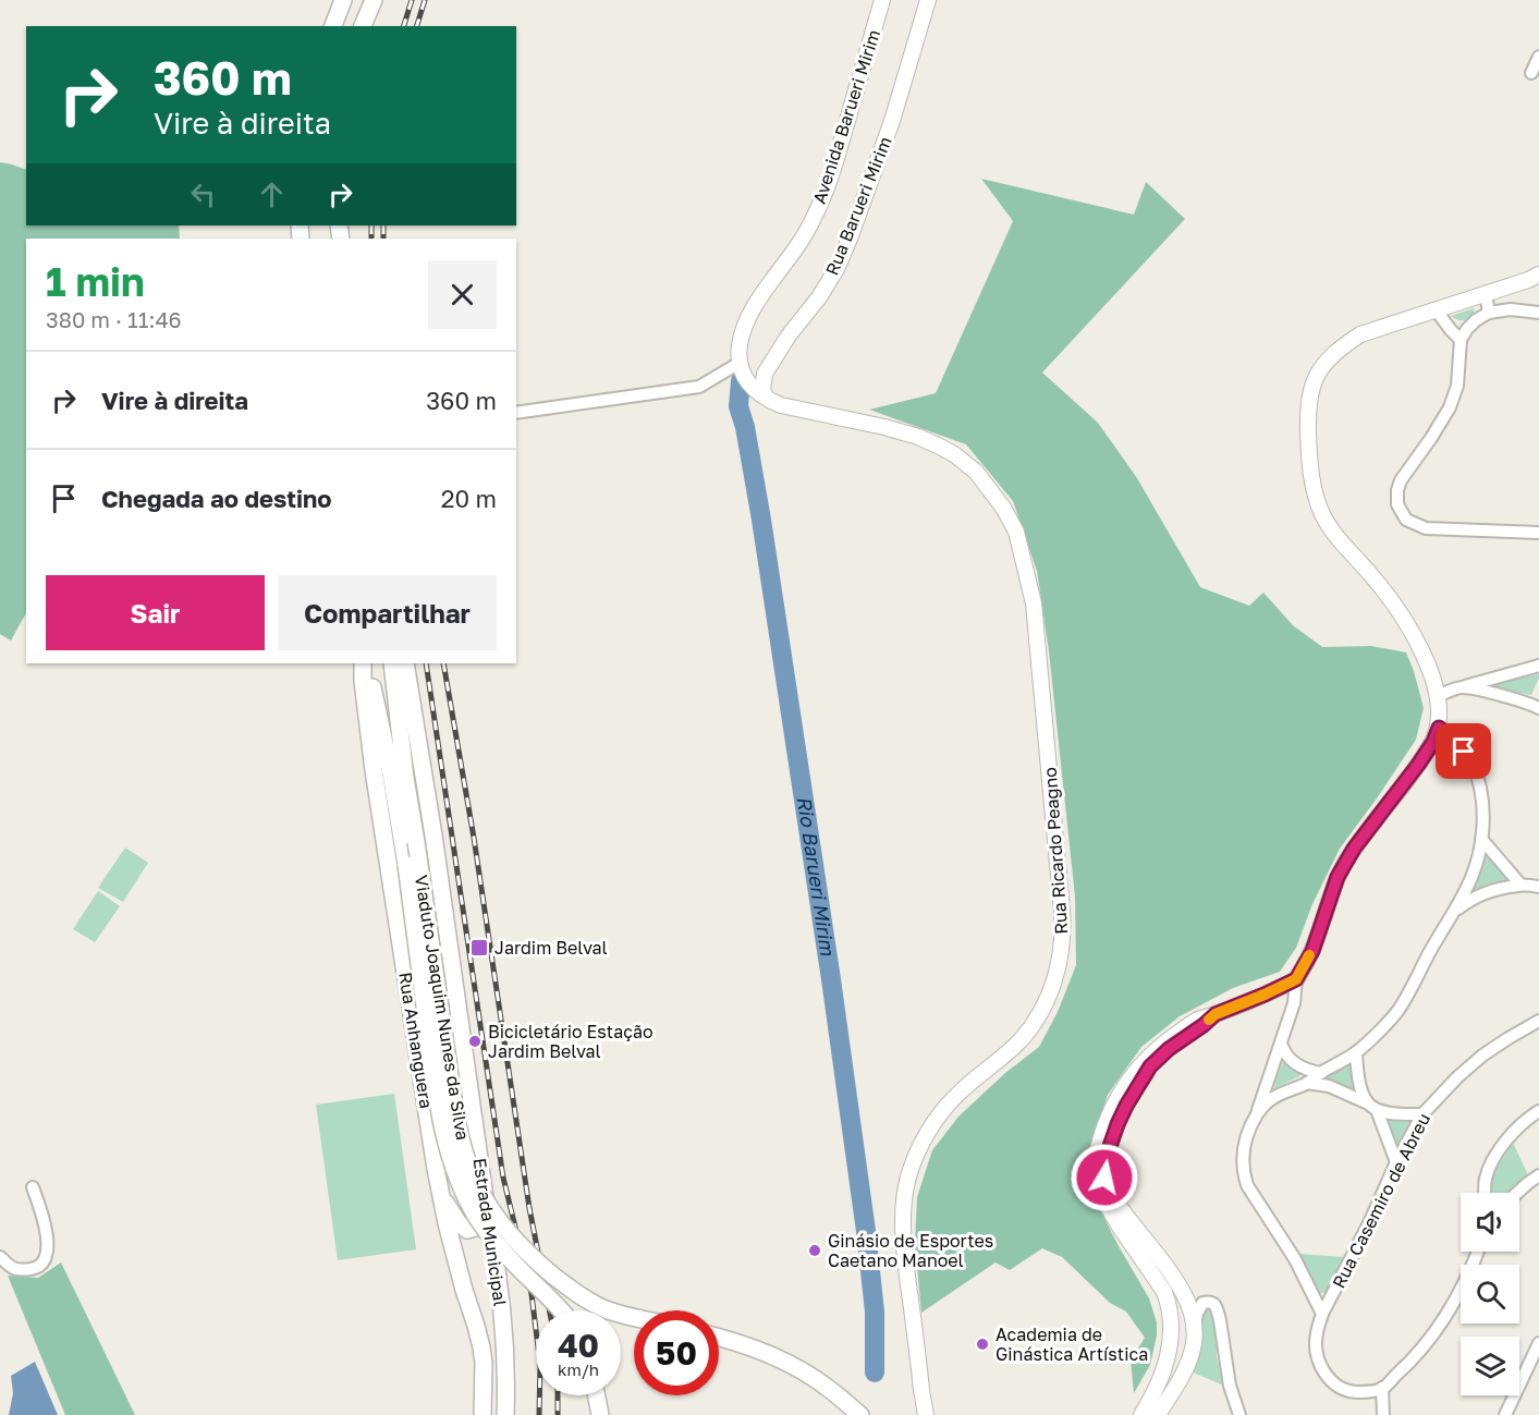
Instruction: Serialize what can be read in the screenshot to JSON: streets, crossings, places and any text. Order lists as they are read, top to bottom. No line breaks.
{"streets":{"main road":["Viaduto Joaquim Nunes da Silva","Rua Anhanguera","Estrada Municipal"],"street":["Avenida Barueri Mirim","Rua Barueri Mirim","Rua Ricardo Peagno","Rua Casemiro de Abreu"]},"crossings":[["Rua Barueri Mirim","Rua Ricardo Peagno"]],"water":["Rio Barueri Mirim"],"places":{"transit":["Jardim Belval"],"other":["Bicicletário Estação Jardim Belval","Ginásio de Esportes Caetano Manoel","Academia de Ginástica Artística"]},"page":{"turn":["360 m","Vire à direita"],"heading":["1 min","380 m · 11:46"],"list":[{"name":"Vire à direita","value":"360 m"},{"name":"Chegada ao destino","value":"20 m"}],"buttons":["Sair","Compartilhar"],"speed":"40 km/h","limit":"50"}}
